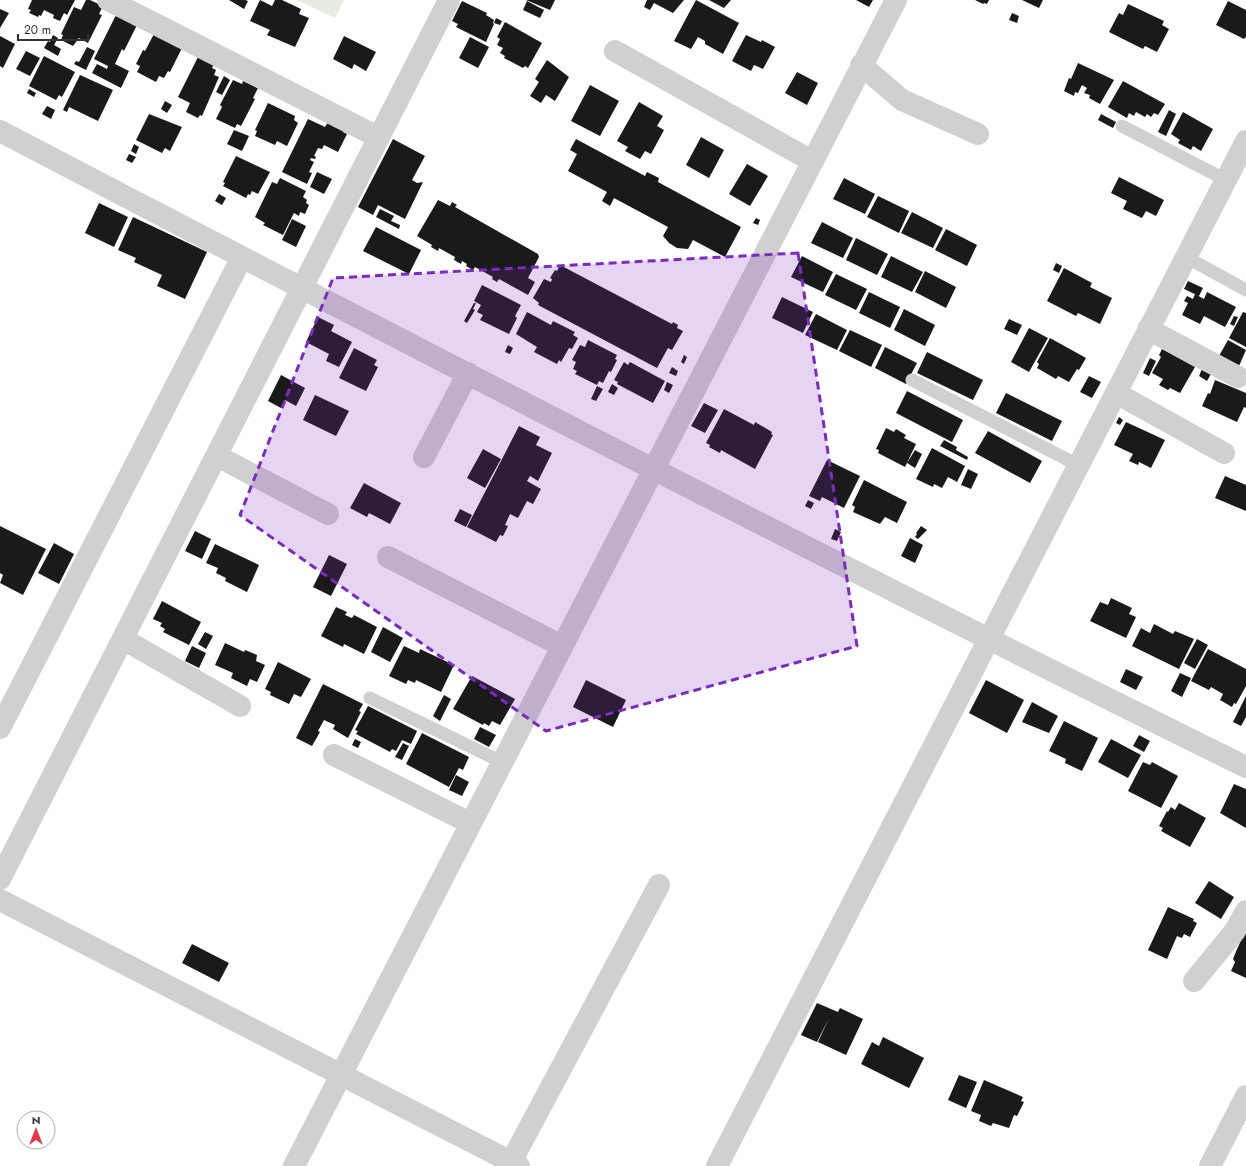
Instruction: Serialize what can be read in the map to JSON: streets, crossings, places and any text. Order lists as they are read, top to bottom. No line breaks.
{"scale_bar":"20 m","north":"top"}
